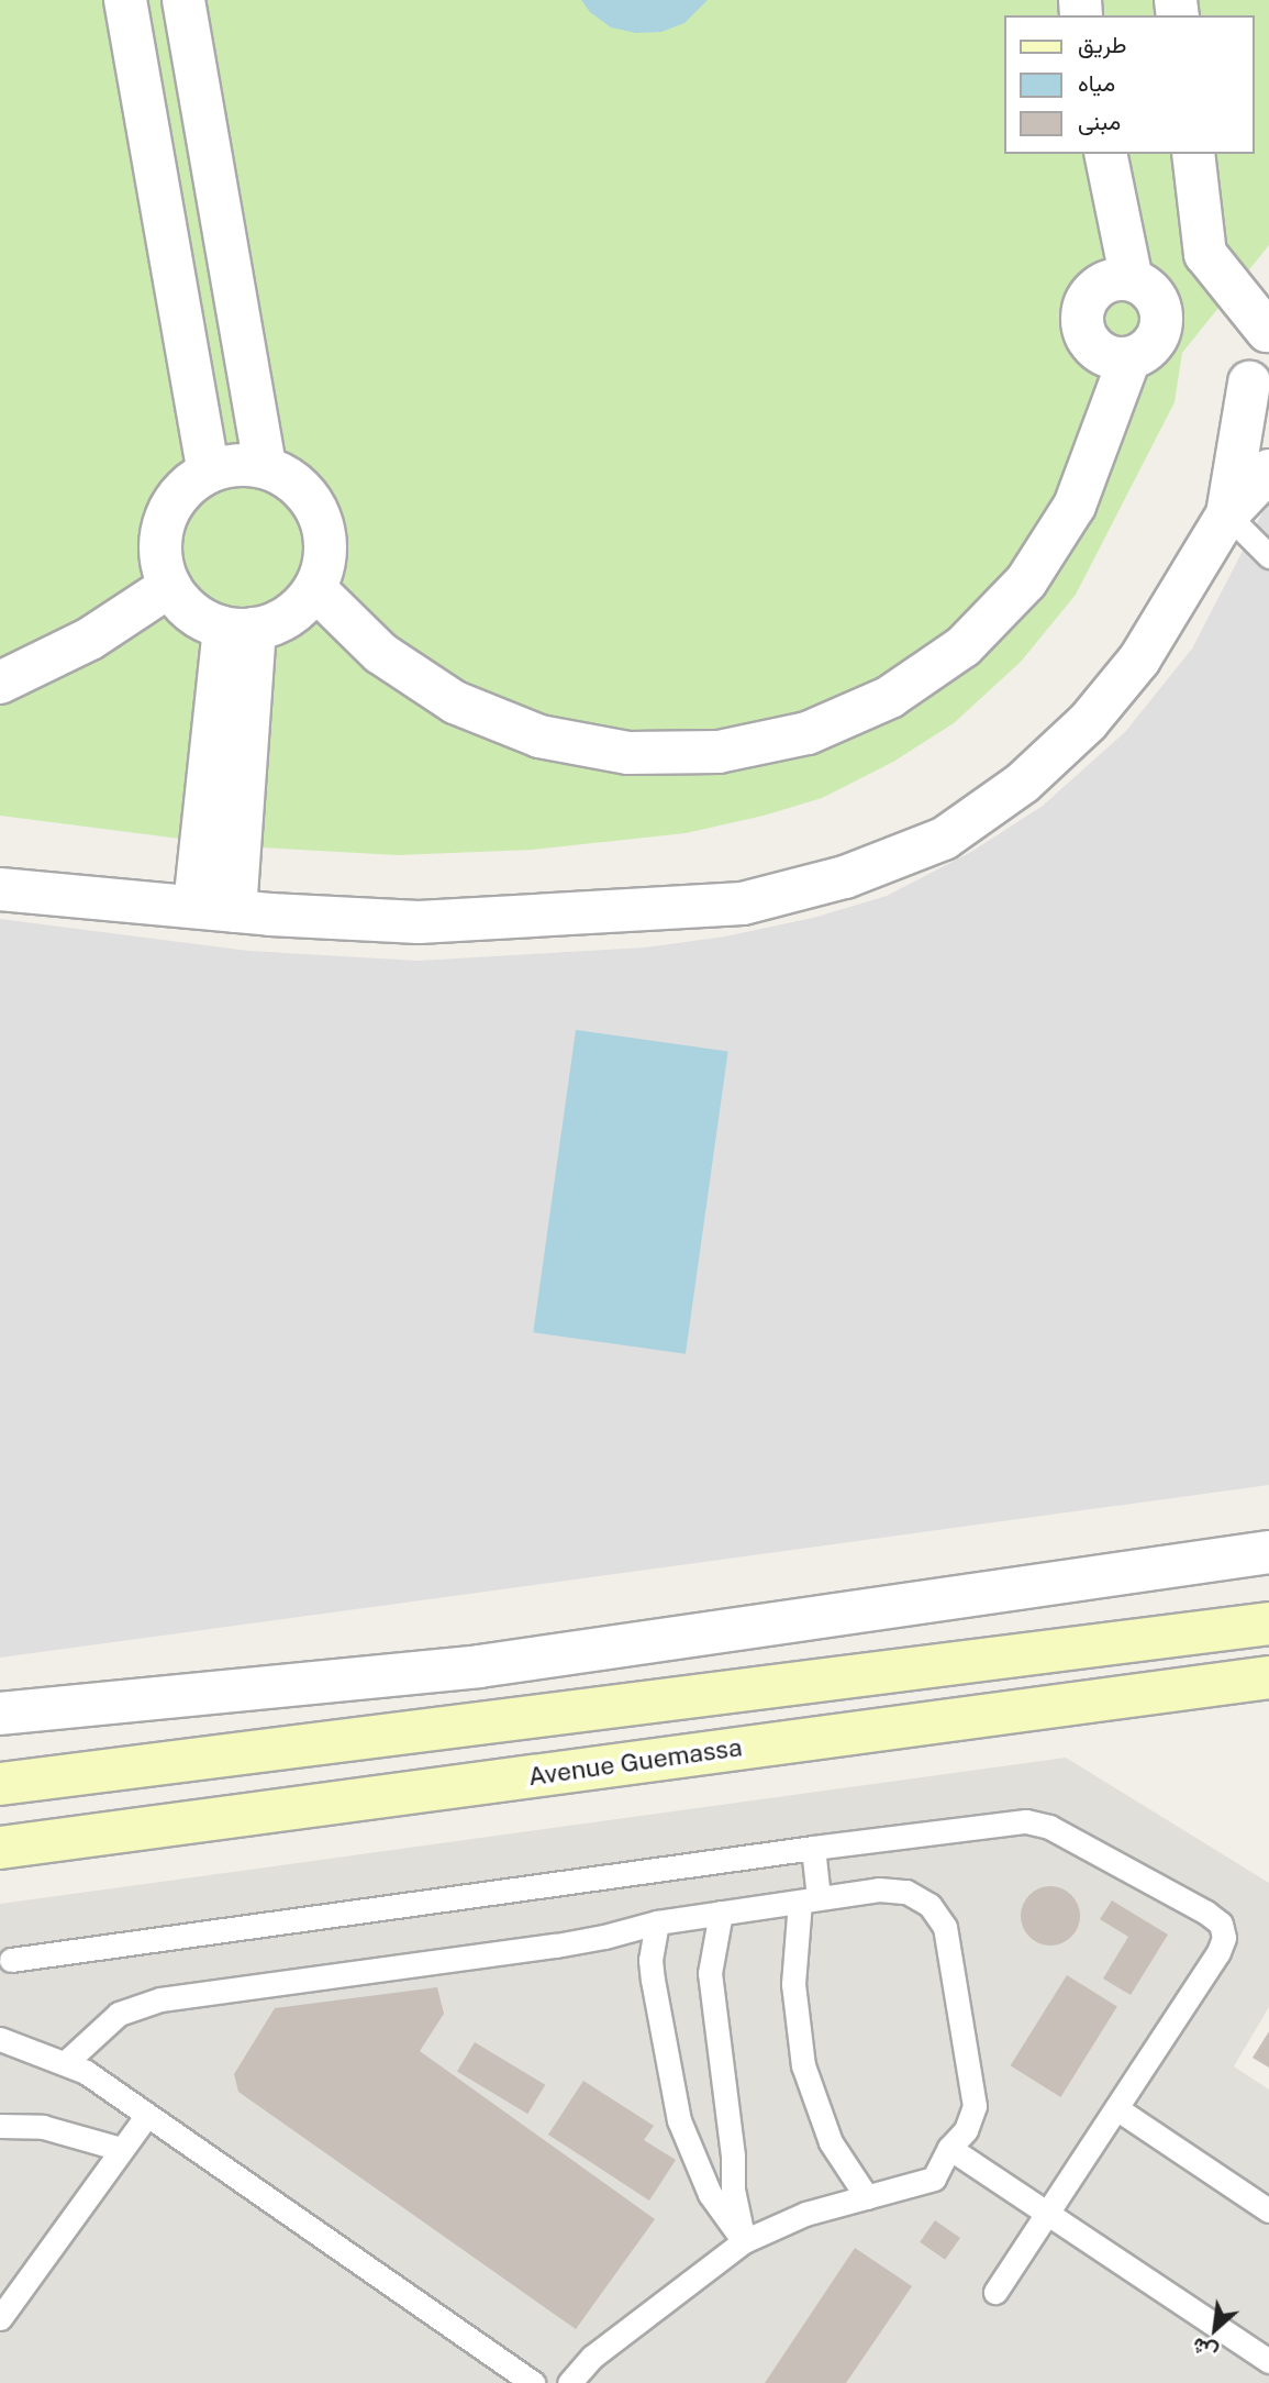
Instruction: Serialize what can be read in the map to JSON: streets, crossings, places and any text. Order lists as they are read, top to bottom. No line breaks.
{"streets":{"main road":["Avenue Guemassa"]},"legend":["طريق","مياه","مبنى"],"north":"bottom left"}
